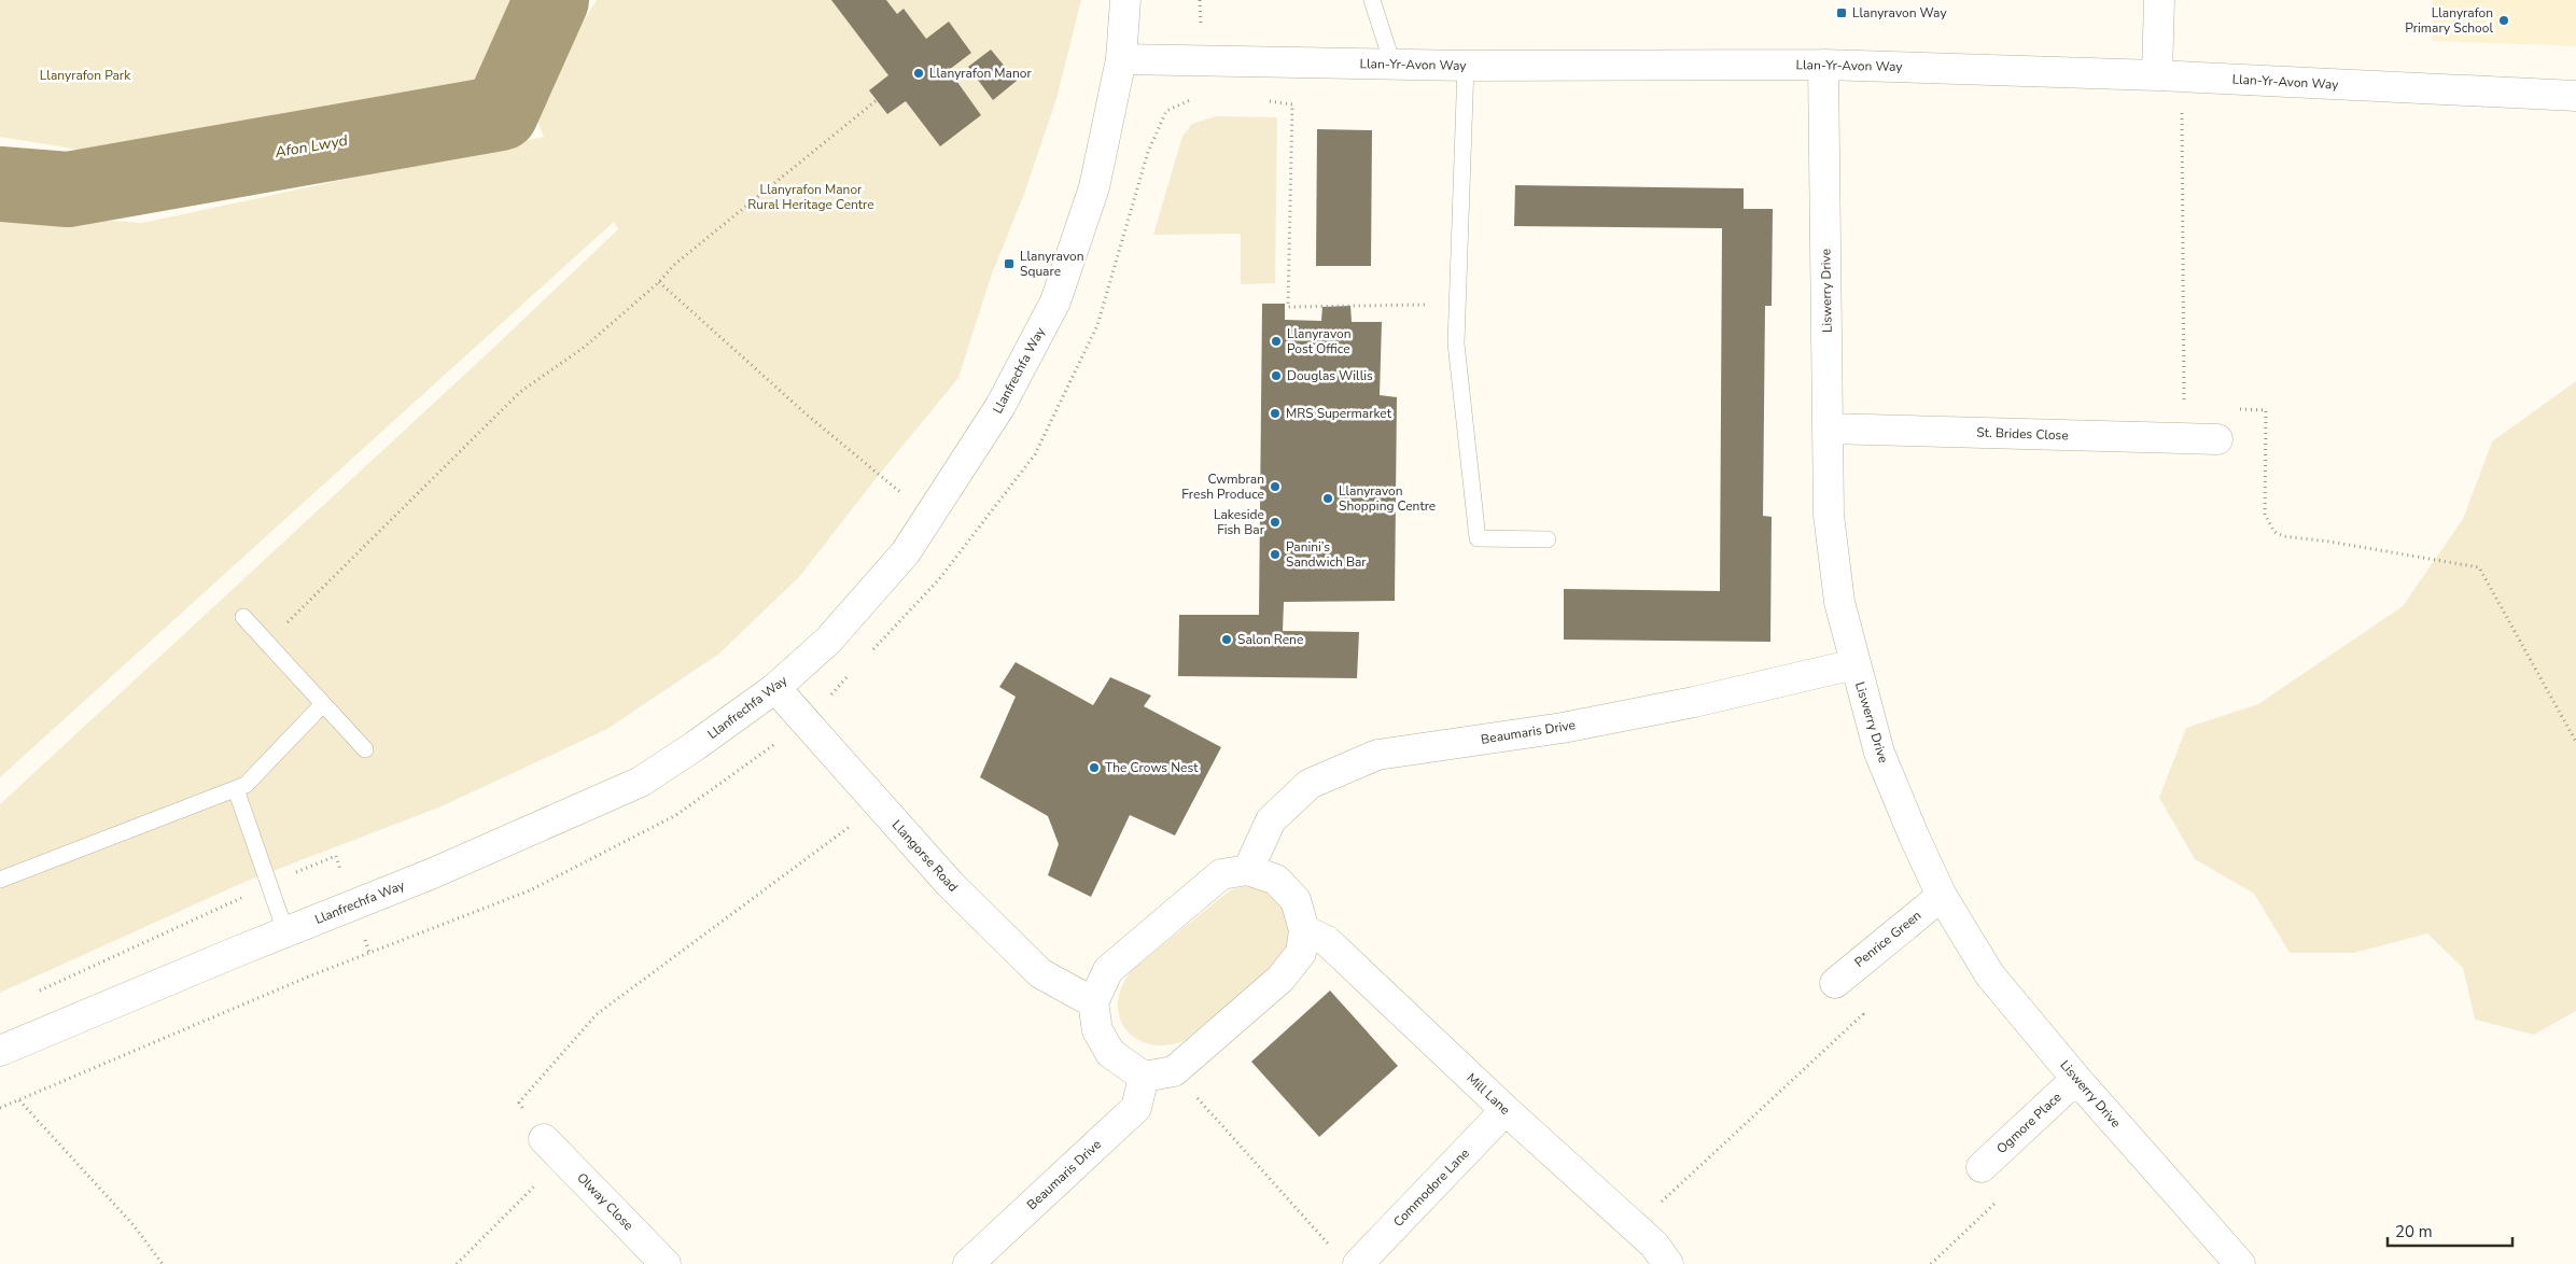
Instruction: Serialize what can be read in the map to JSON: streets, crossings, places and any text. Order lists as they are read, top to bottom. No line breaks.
{"streets":{"street":["Llan-Yr-Avon Way","Liswerry Drive","Llanfrechfa Way","St. Brides Close","Beaumaris Drive","Llangorse Road","Penrice Green","Mill Lane","Ogmore Place","Commodore Lane","Olway Close"]},"crossings":[["Llan-Yr-Avon Way","Liswerry Drive"],["Llan-Yr-Avon Way","Llanfrechfa Way"],["Liswerry Drive","St. Brides Close"],["Liswerry Drive","Beaumaris Drive"],["Liswerry Drive","Penrice Green"],["Liswerry Drive","Ogmore Place"],["Llanfrechfa Way","Llangorse Road"],["Mill Lane","Commodore Lane"]],"water":["Afon Lwyd"],"parks":["Llanyrafon Park","Llanyrafon Manor Rural Heritage Centre"],"places":{"transit":["Llanyravon Way","Llanyravon Square"],"other":["Llanyrafon Primary School","Llanyrafon Manor","Llanyravon Post Office","Douglas Willis","MRS Supermarket","Cwmbran Fresh Produce","Llanyravon Shopping Centre","Lakeside Fish Bar","Panini’s Sandwich Bar","Salon Rene","The Crows Nest"]},"scale_bar":"20 m"}
